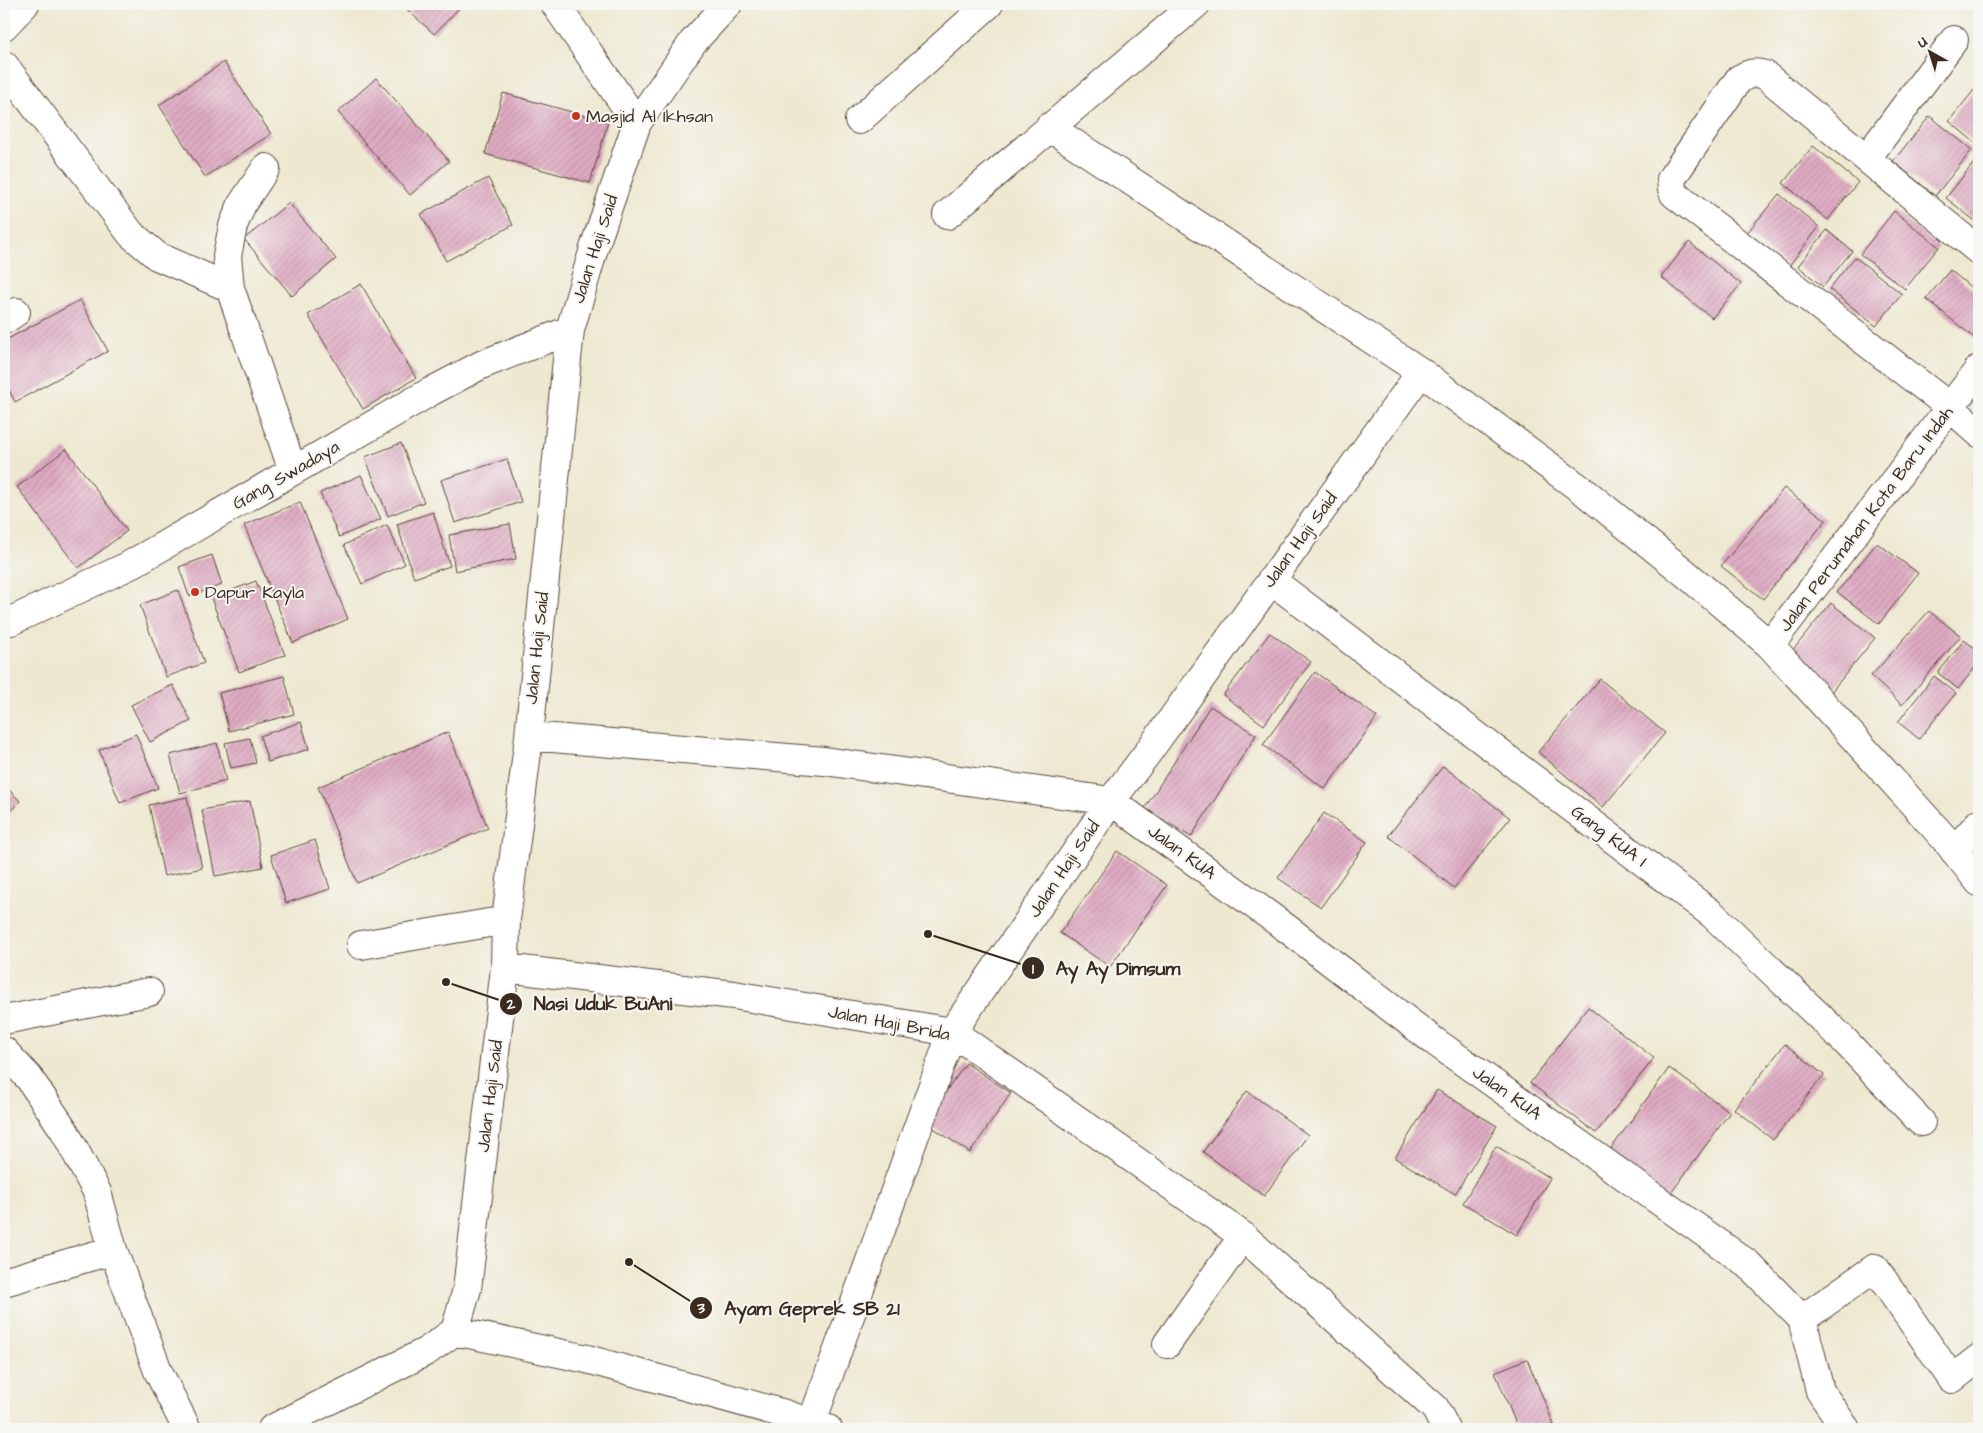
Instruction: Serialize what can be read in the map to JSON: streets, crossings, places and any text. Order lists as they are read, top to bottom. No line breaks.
{"streets":{"street":["Jalan Haji Said","Gang Swadaya","Jalan Perumahan Kota Baru Indah","Gang KUA I","Jalan KUA","Jalan Haji Brida"]},"crossings":[["Jalan Haji Said","Gang Swadaya"],["Jalan Haji Said","Gang KUA I"],["Jalan Haji Said","Jalan KUA"],["Jalan Haji Said","Jalan Haji Brida"]],"places":["Masjid Al Ikhsan","Dapur Kayla","Ay Ay Dimsum","Nasi Uduk BuAni","Ayam Geprek SB 21"],"north":"top left"}
